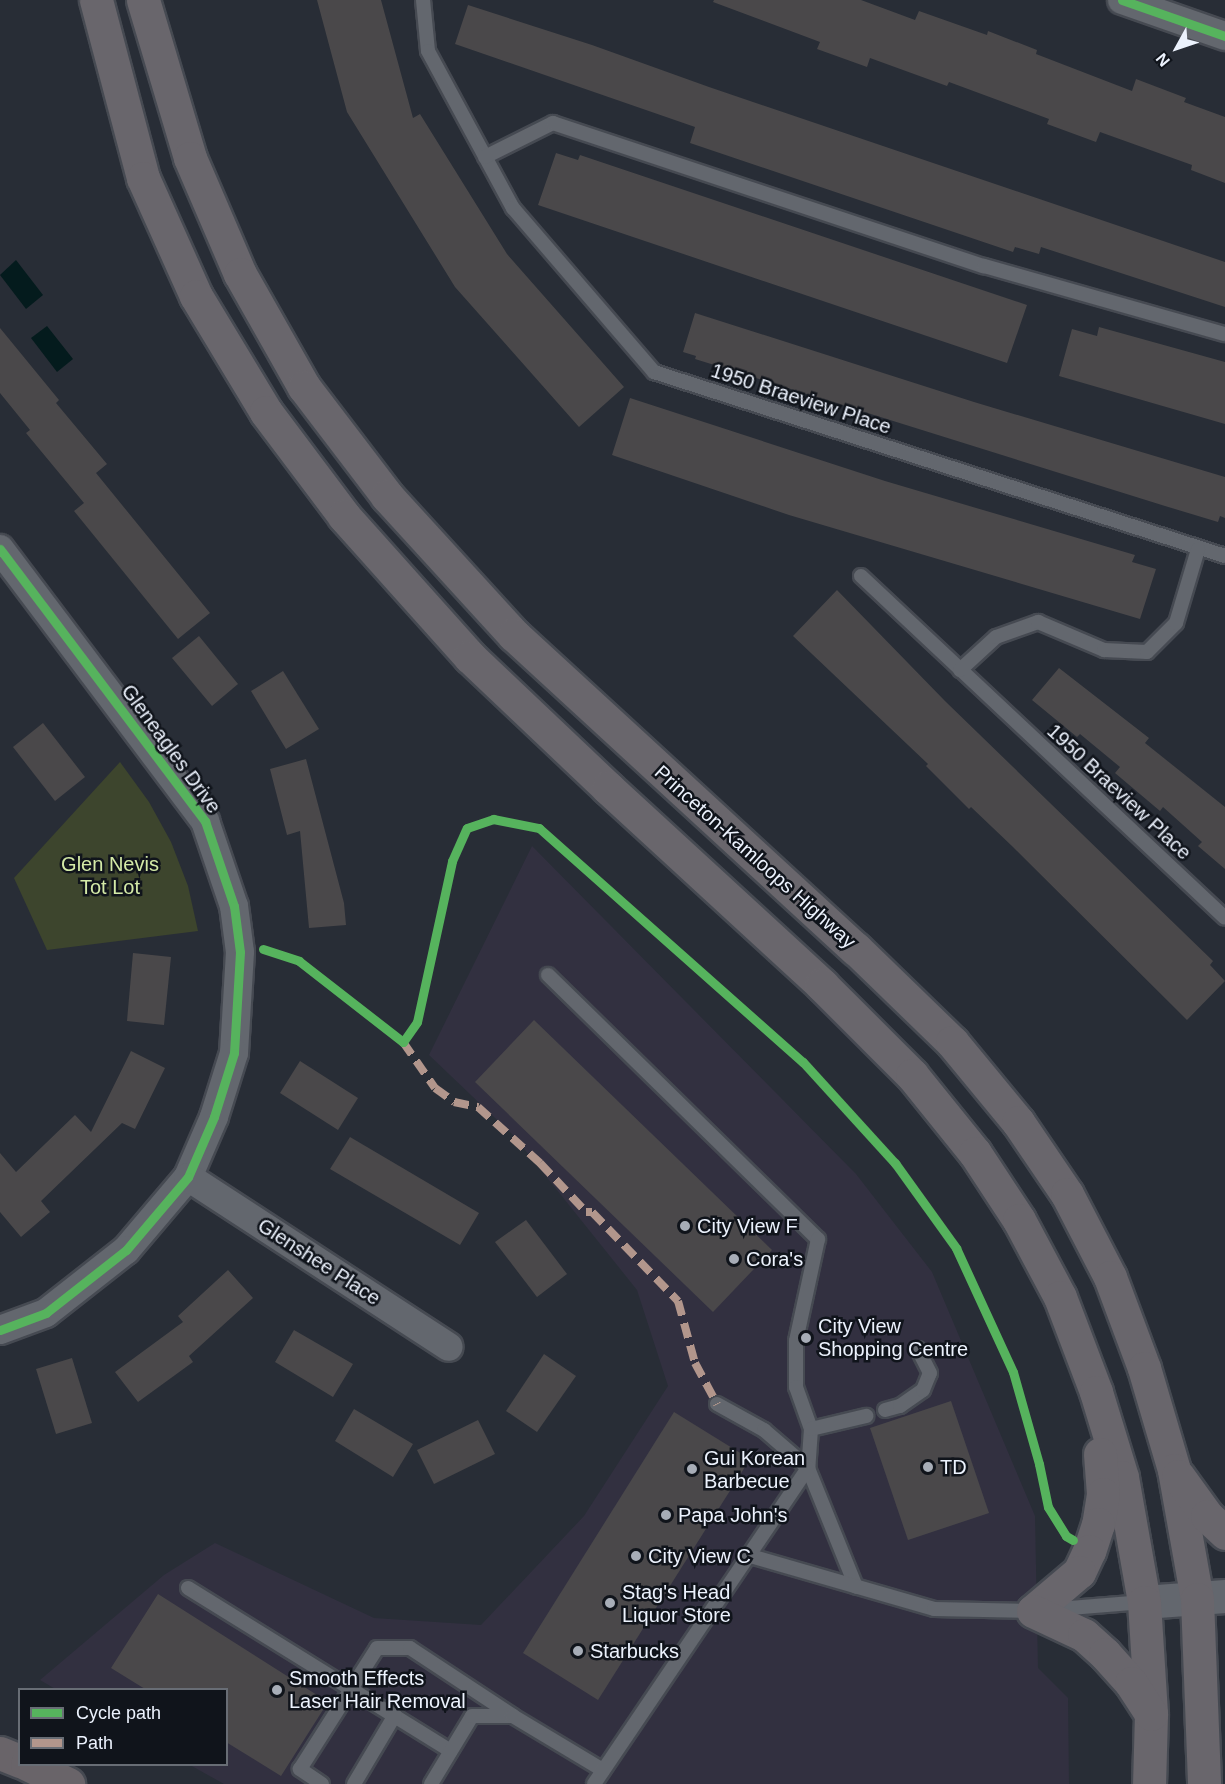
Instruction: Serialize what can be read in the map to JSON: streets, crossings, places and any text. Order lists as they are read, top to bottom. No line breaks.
{"streets":{"main road":["Princeton-Kamloops Highway"],"street":["Gleneagles Drive","Glenshee Place"],"lane":["1950 Braeview Place"]},"crossings":[["Gleneagles Drive","Glenshee Place"]],"parks":["Glen Nevis Tot Lot"],"places":["City View F","Cora's","City View Shopping Centre","TD","Gui Korean Barbecue","Papa John's","City View C","Stag's Head Liquor Store","Starbucks","Smooth Effects Laser Hair Removal"],"legend":["Cycle path","Path"],"north":"bottom left"}
